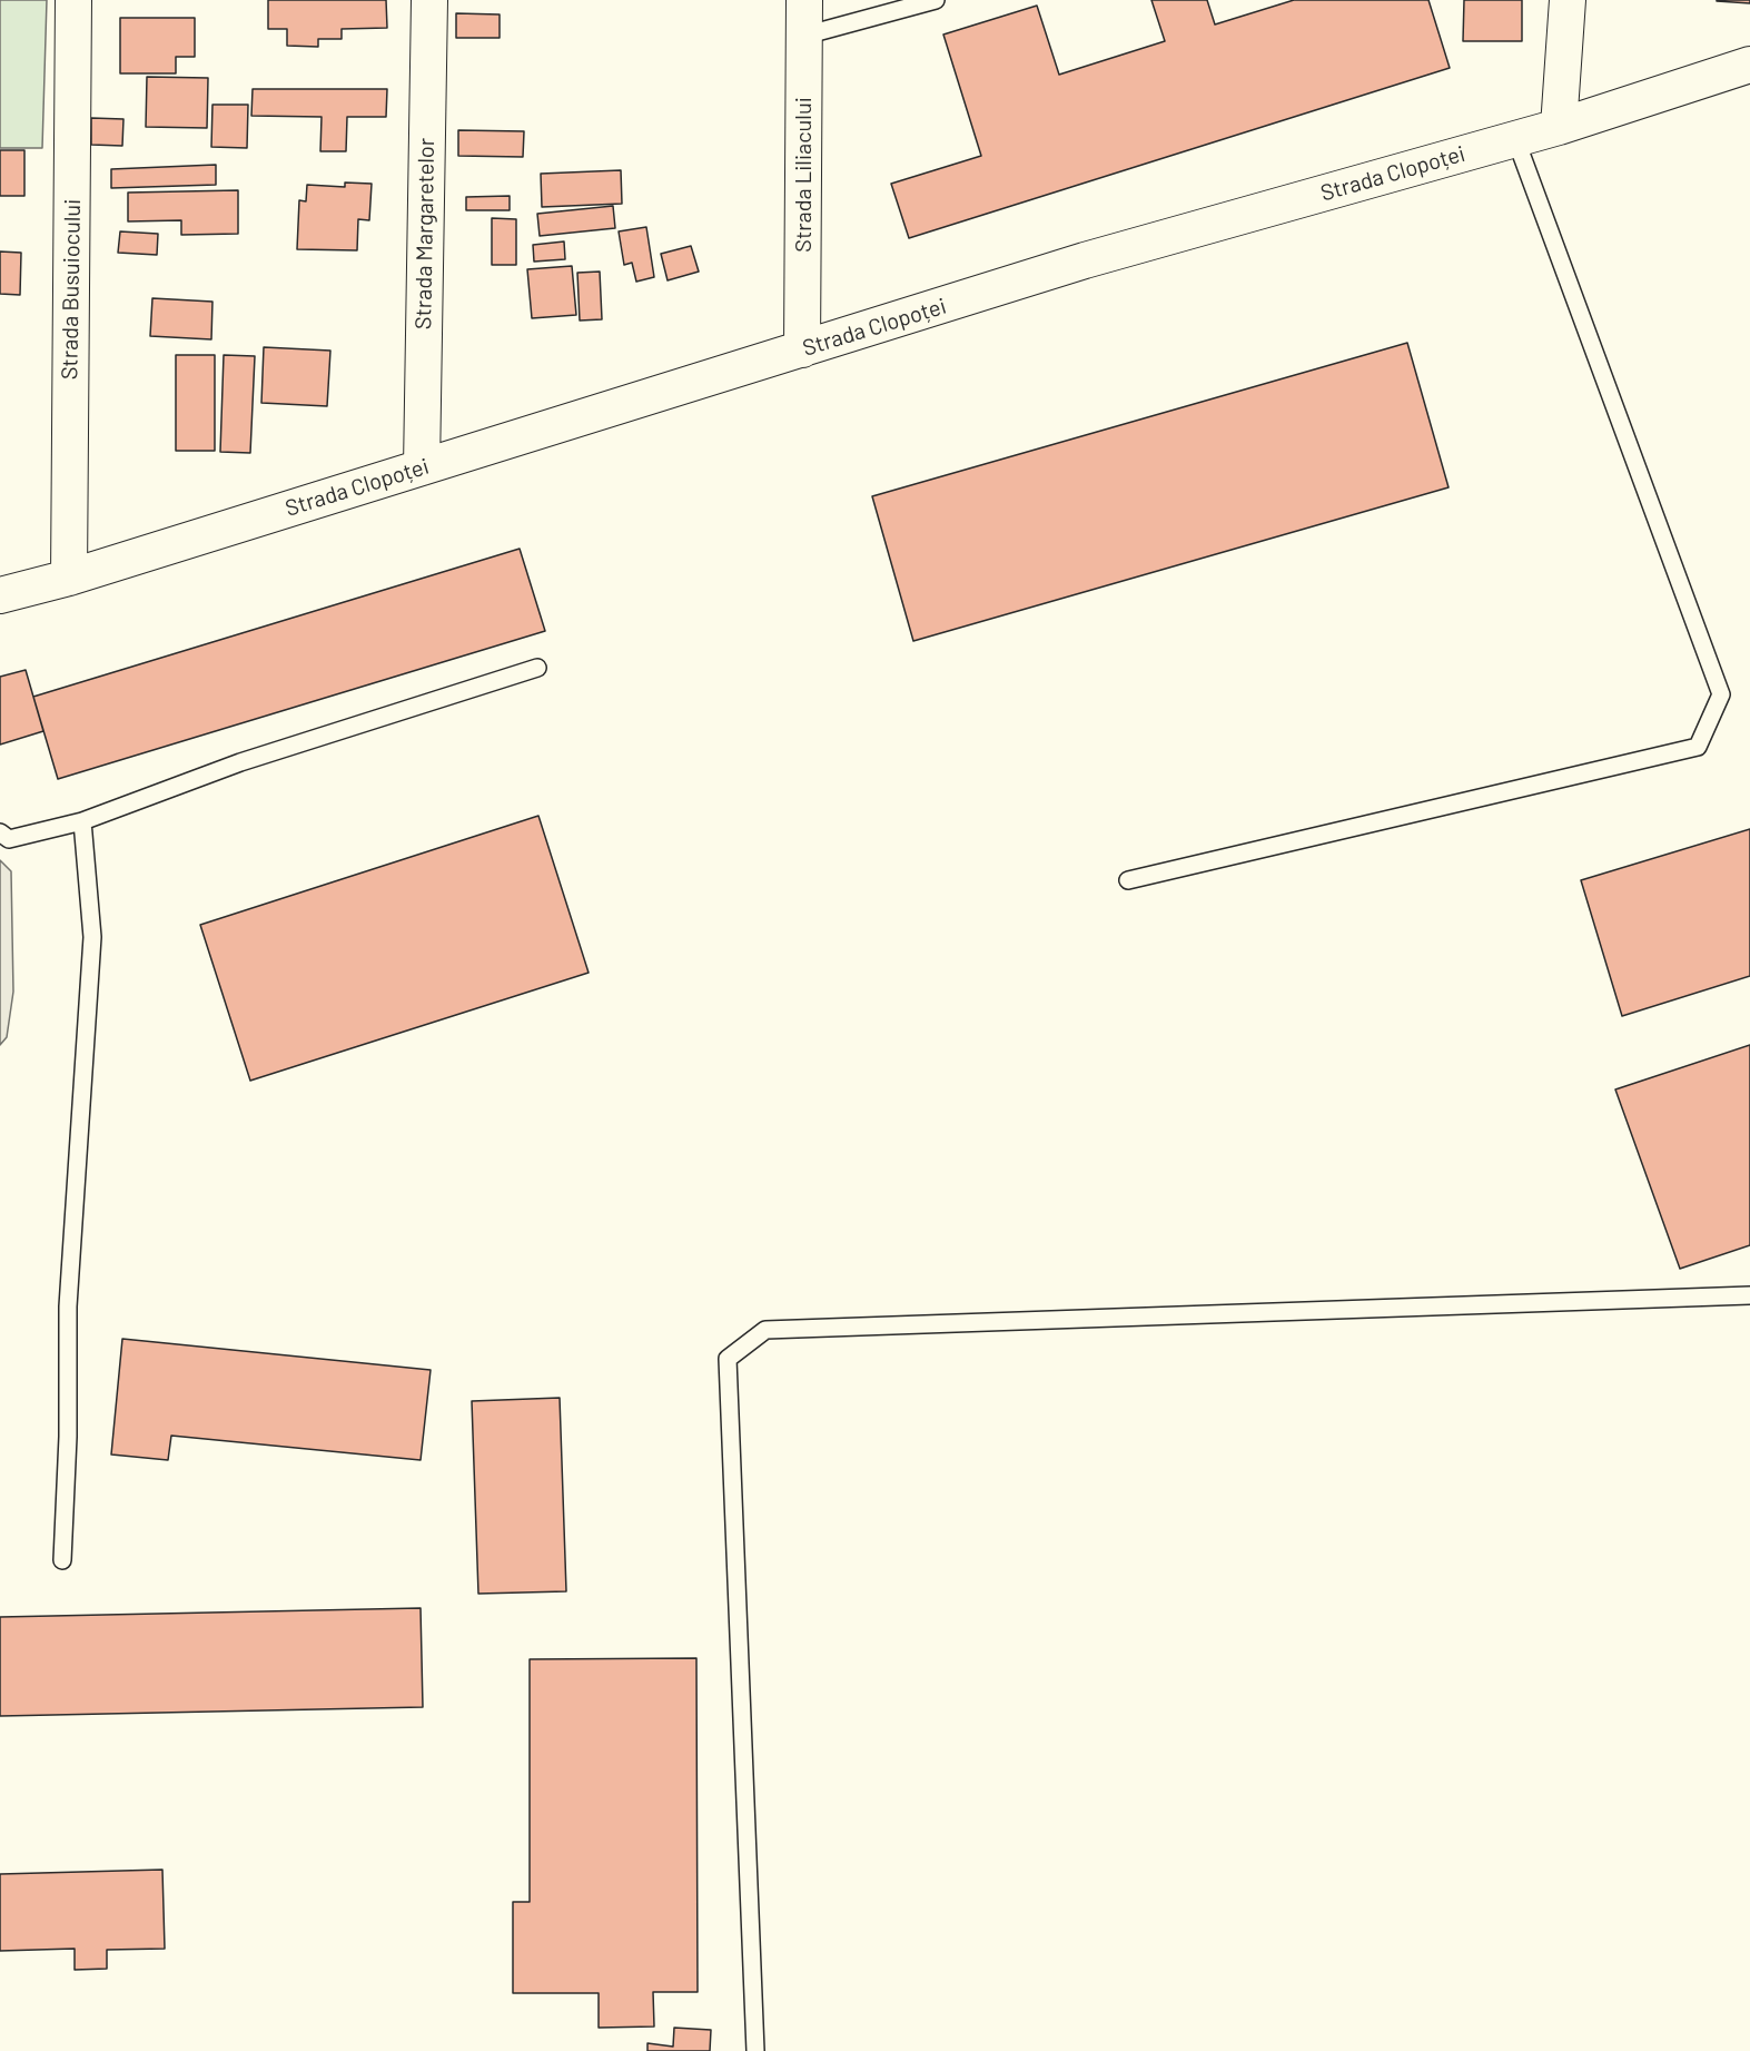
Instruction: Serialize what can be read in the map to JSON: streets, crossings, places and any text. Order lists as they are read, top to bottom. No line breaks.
{"streets":{"street":["Strada Clopoței","Strada Liliacului","Strada Margaretelor","Strada Busuiocului"]},"crossings":[["Strada Clopoței","Strada Liliacului"],["Strada Clopoței","Strada Margaretelor"],["Strada Clopoței","Strada Busuiocului"]]}
